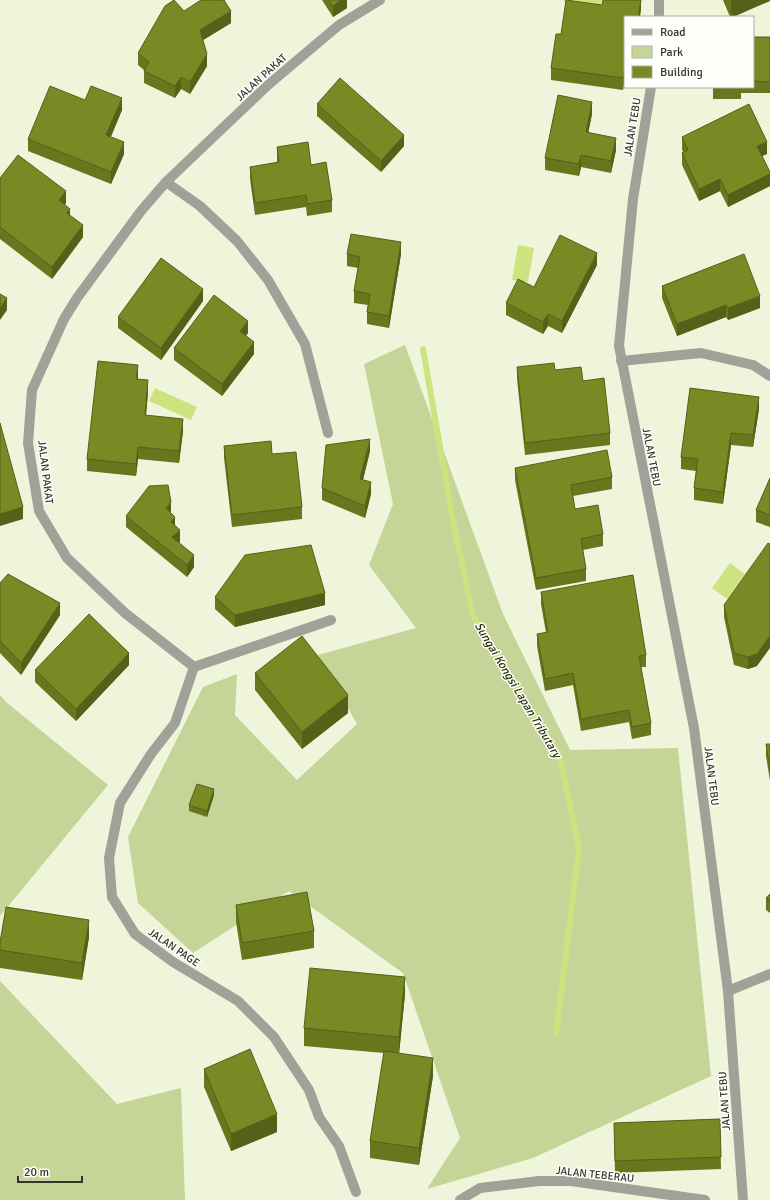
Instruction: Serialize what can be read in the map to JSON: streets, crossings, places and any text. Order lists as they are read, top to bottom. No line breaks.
{"streets":{"street":["JALAN PAKAT","JALAN TEBU","JALAN PAGE","JALAN TEBERAU"]},"crossings":[["JALAN PAKAT","JALAN PAGE"]],"water":["Sungai Kongsi Lapan Tributary"],"legend":["Road","Park","Building"],"scale_bar":"20 m"}
